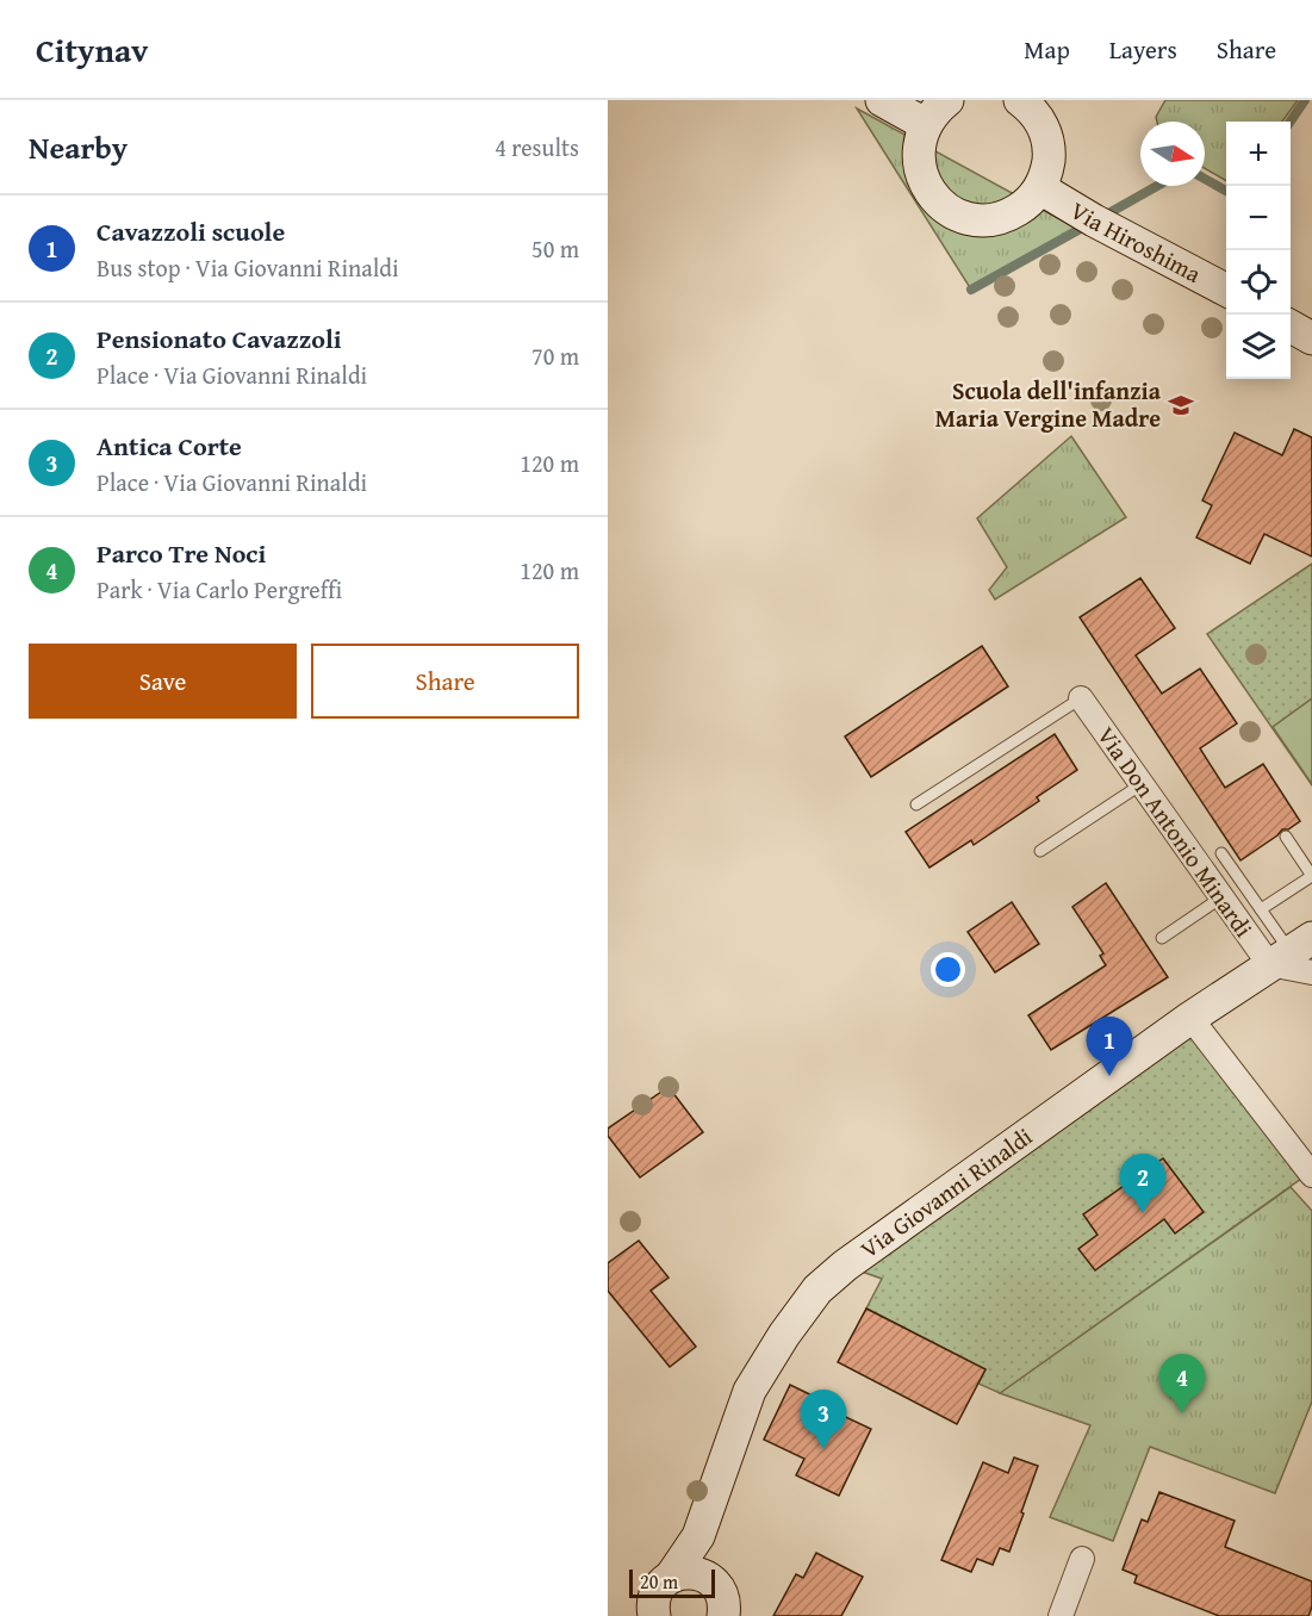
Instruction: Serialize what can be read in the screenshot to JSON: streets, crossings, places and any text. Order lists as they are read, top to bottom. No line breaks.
{"streets":{"street":["Via Hiroshima","Via Don Antonio Minardi","Via Giovanni Rinaldi"]},"crossings":[["Via Don Antonio Minardi","Via Giovanni Rinaldi"]],"places":{"school or university":["Scuola dell'infanzia Maria Vergine Madre"]},"scale_bar":"20 m","north":"right","page":{"header":"Citynav","nav":["Map","Layers","Share"],"heading":["Nearby","4 results"],"map_buttons":["+","−"],"list":[{"mark":"1","name":"Cavazzoli scuole","note":"Bus stop · Via Giovanni Rinaldi","value":"50 m"},{"mark":"2","name":"Pensionato Cavazzoli","note":"Place · Via Giovanni Rinaldi","value":"70 m"},{"mark":"3","name":"Antica Corte","note":"Place · Via Giovanni Rinaldi","value":"120 m"},{"mark":"4","name":"Parco Tre Noci","note":"Park · Via Carlo Pergreffi","value":"120 m"}],"buttons":["Save","Share"],"pins":["1","2","4","3"],"scale":"20 m"}}
